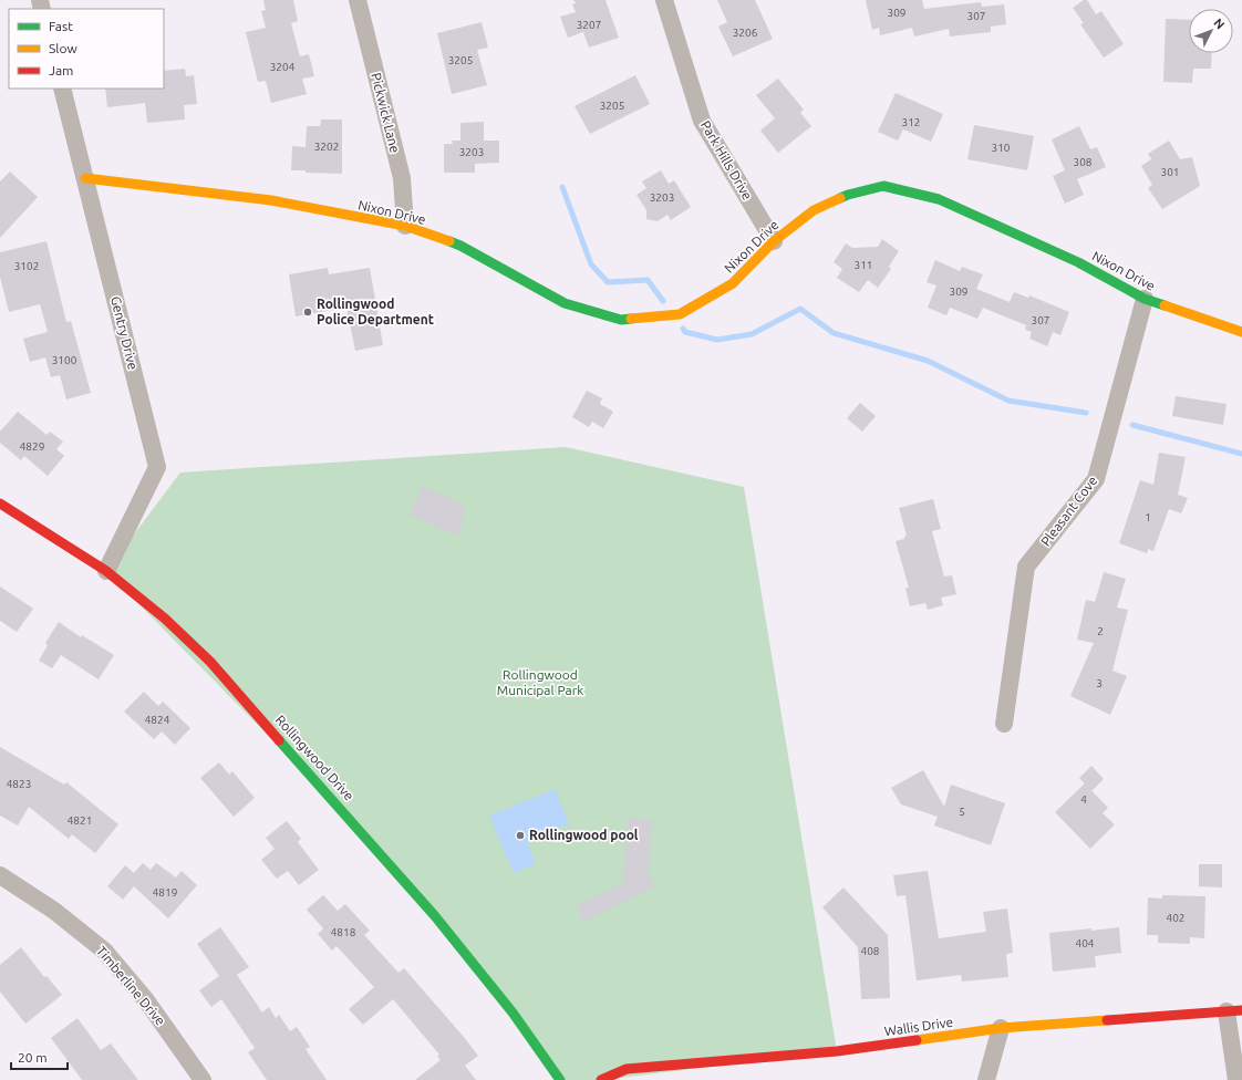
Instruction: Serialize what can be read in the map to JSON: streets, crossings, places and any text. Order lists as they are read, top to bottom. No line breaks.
{"streets":{"street":["Pickwick Lane","Park Hills Drive","Nixon Drive","Gentry Drive","Pleasant Cove","Rollingwood Drive","Timberline Drive","Wallis Drive"]},"crossings":[["Pickwick Lane","Nixon Drive"],["Park Hills Drive","Nixon Drive"],["Nixon Drive","Gentry Drive"],["Nixon Drive","Pleasant Cove"],["Gentry Drive","Rollingwood Drive"]],"parks":["Rollingwood Municipal Park"],"places":["Rollingwood Police Department","Rollingwood pool"],"house_numbers":["309","307","3207","3206","3205","3204","3205","312","3202","310","3203","308","301","3203","311","3102","309","307","3100","4829","1","2","3","4824","4823","4","5","4821","4819","402","4818","404","408"],"legend":["Fast","Slow","Jam"],"scale_bar":"20 m","north":"top right"}
